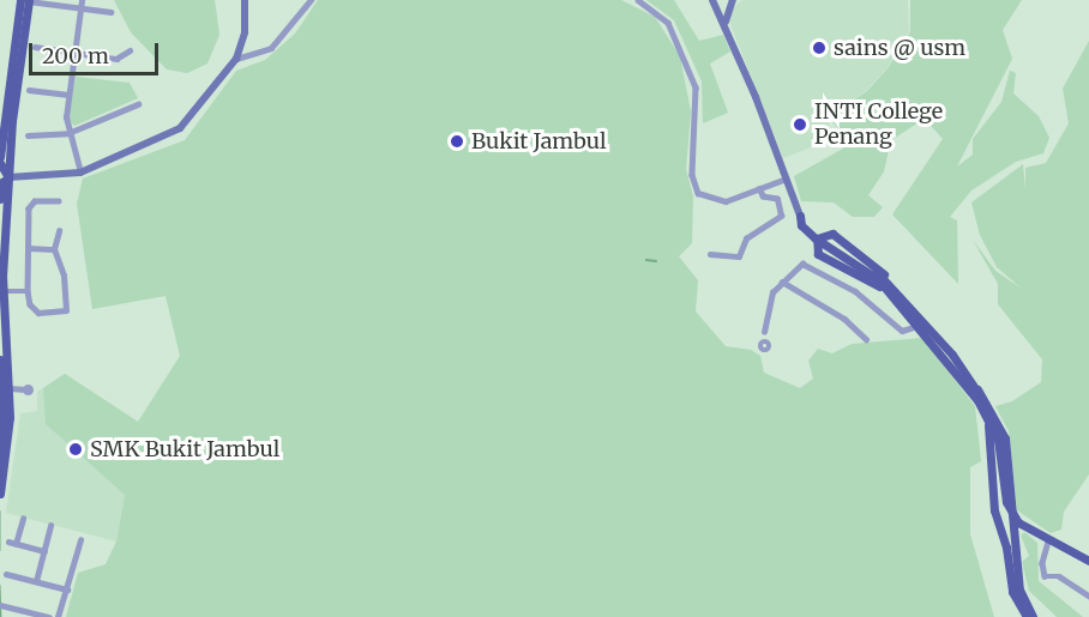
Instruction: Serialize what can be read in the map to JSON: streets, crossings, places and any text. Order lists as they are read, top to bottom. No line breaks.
{"places":["sains @ usm","INTI College Penang","Bukit Jambul","SMK Bukit Jambul"],"scale_bar":"200 m"}
